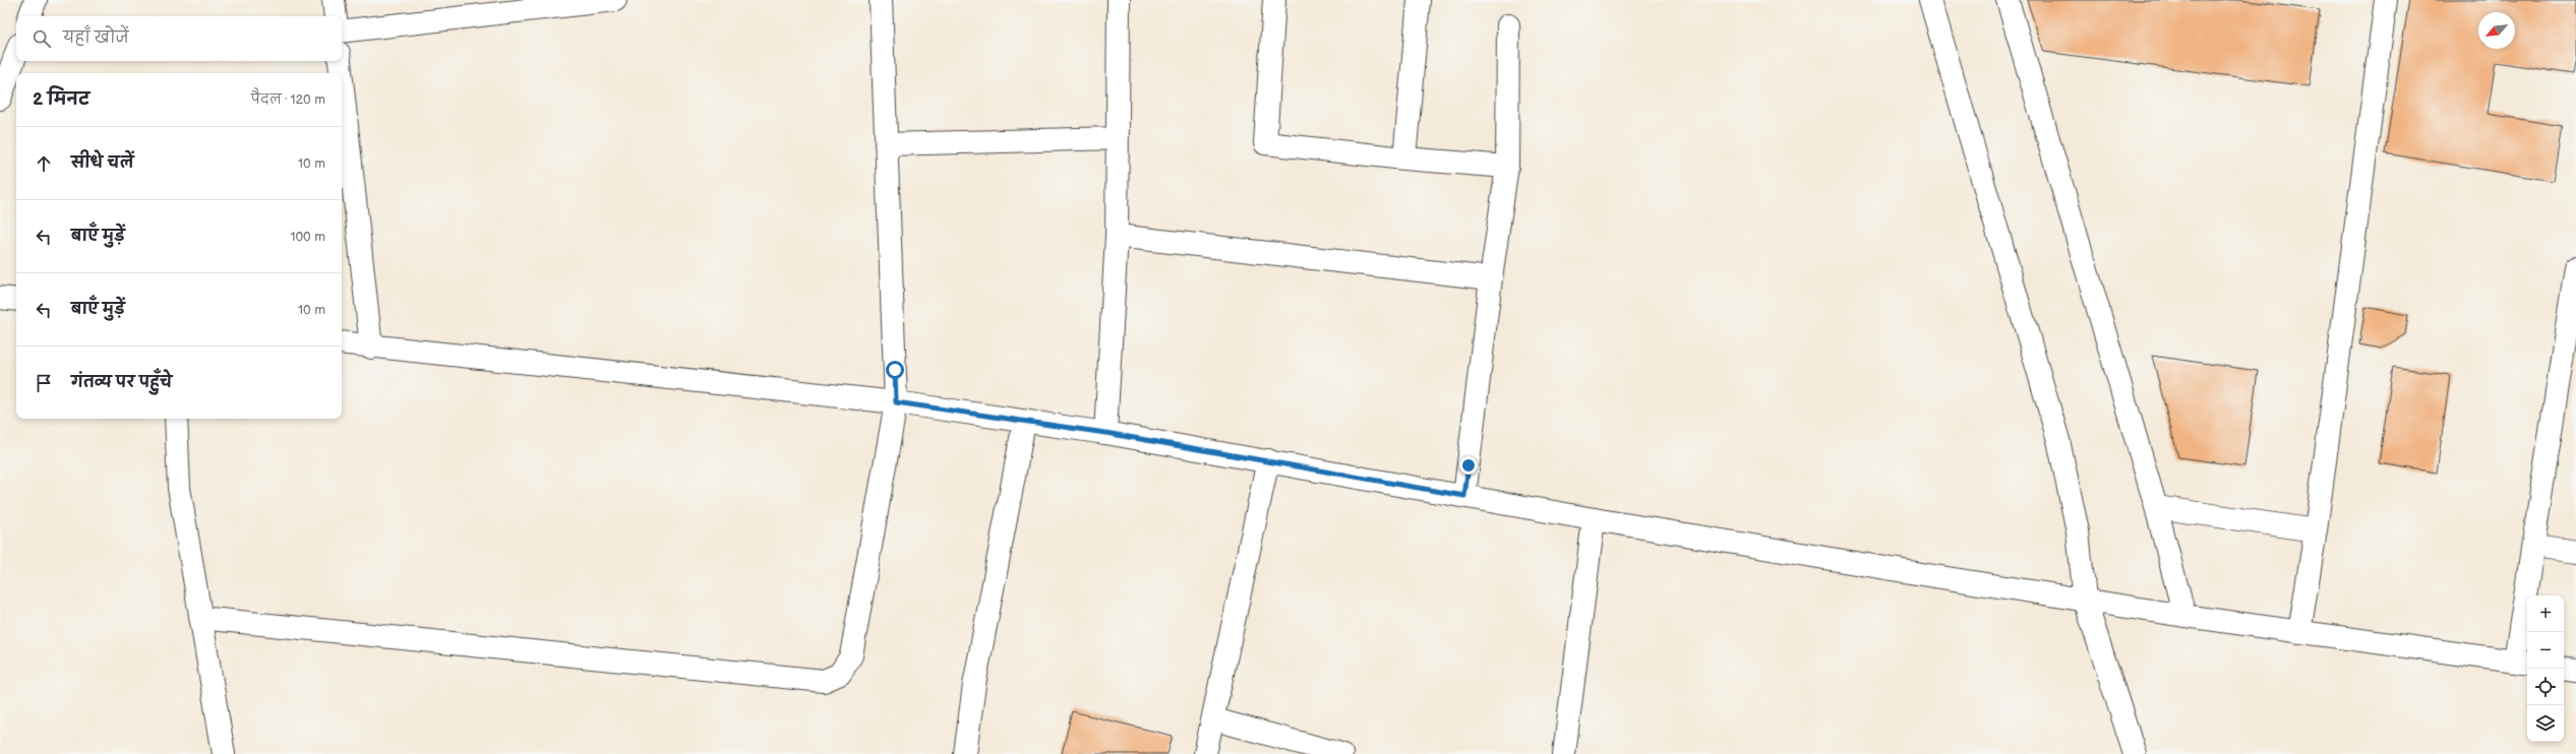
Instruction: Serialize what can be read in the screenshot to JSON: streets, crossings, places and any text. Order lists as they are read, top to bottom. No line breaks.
{"north":"bottom left","page":{"search":"यहाँ खोजें","heading":["2 मिनट","पैदल · 120 m"],"list":[["सीधे चलें","10 m"],["बाएँ मुड़ें","100 m"],["बाएँ मुड़ें","10 m"],"गंतव्य पर पहुँचे"],"map_buttons":["+","−"]}}
